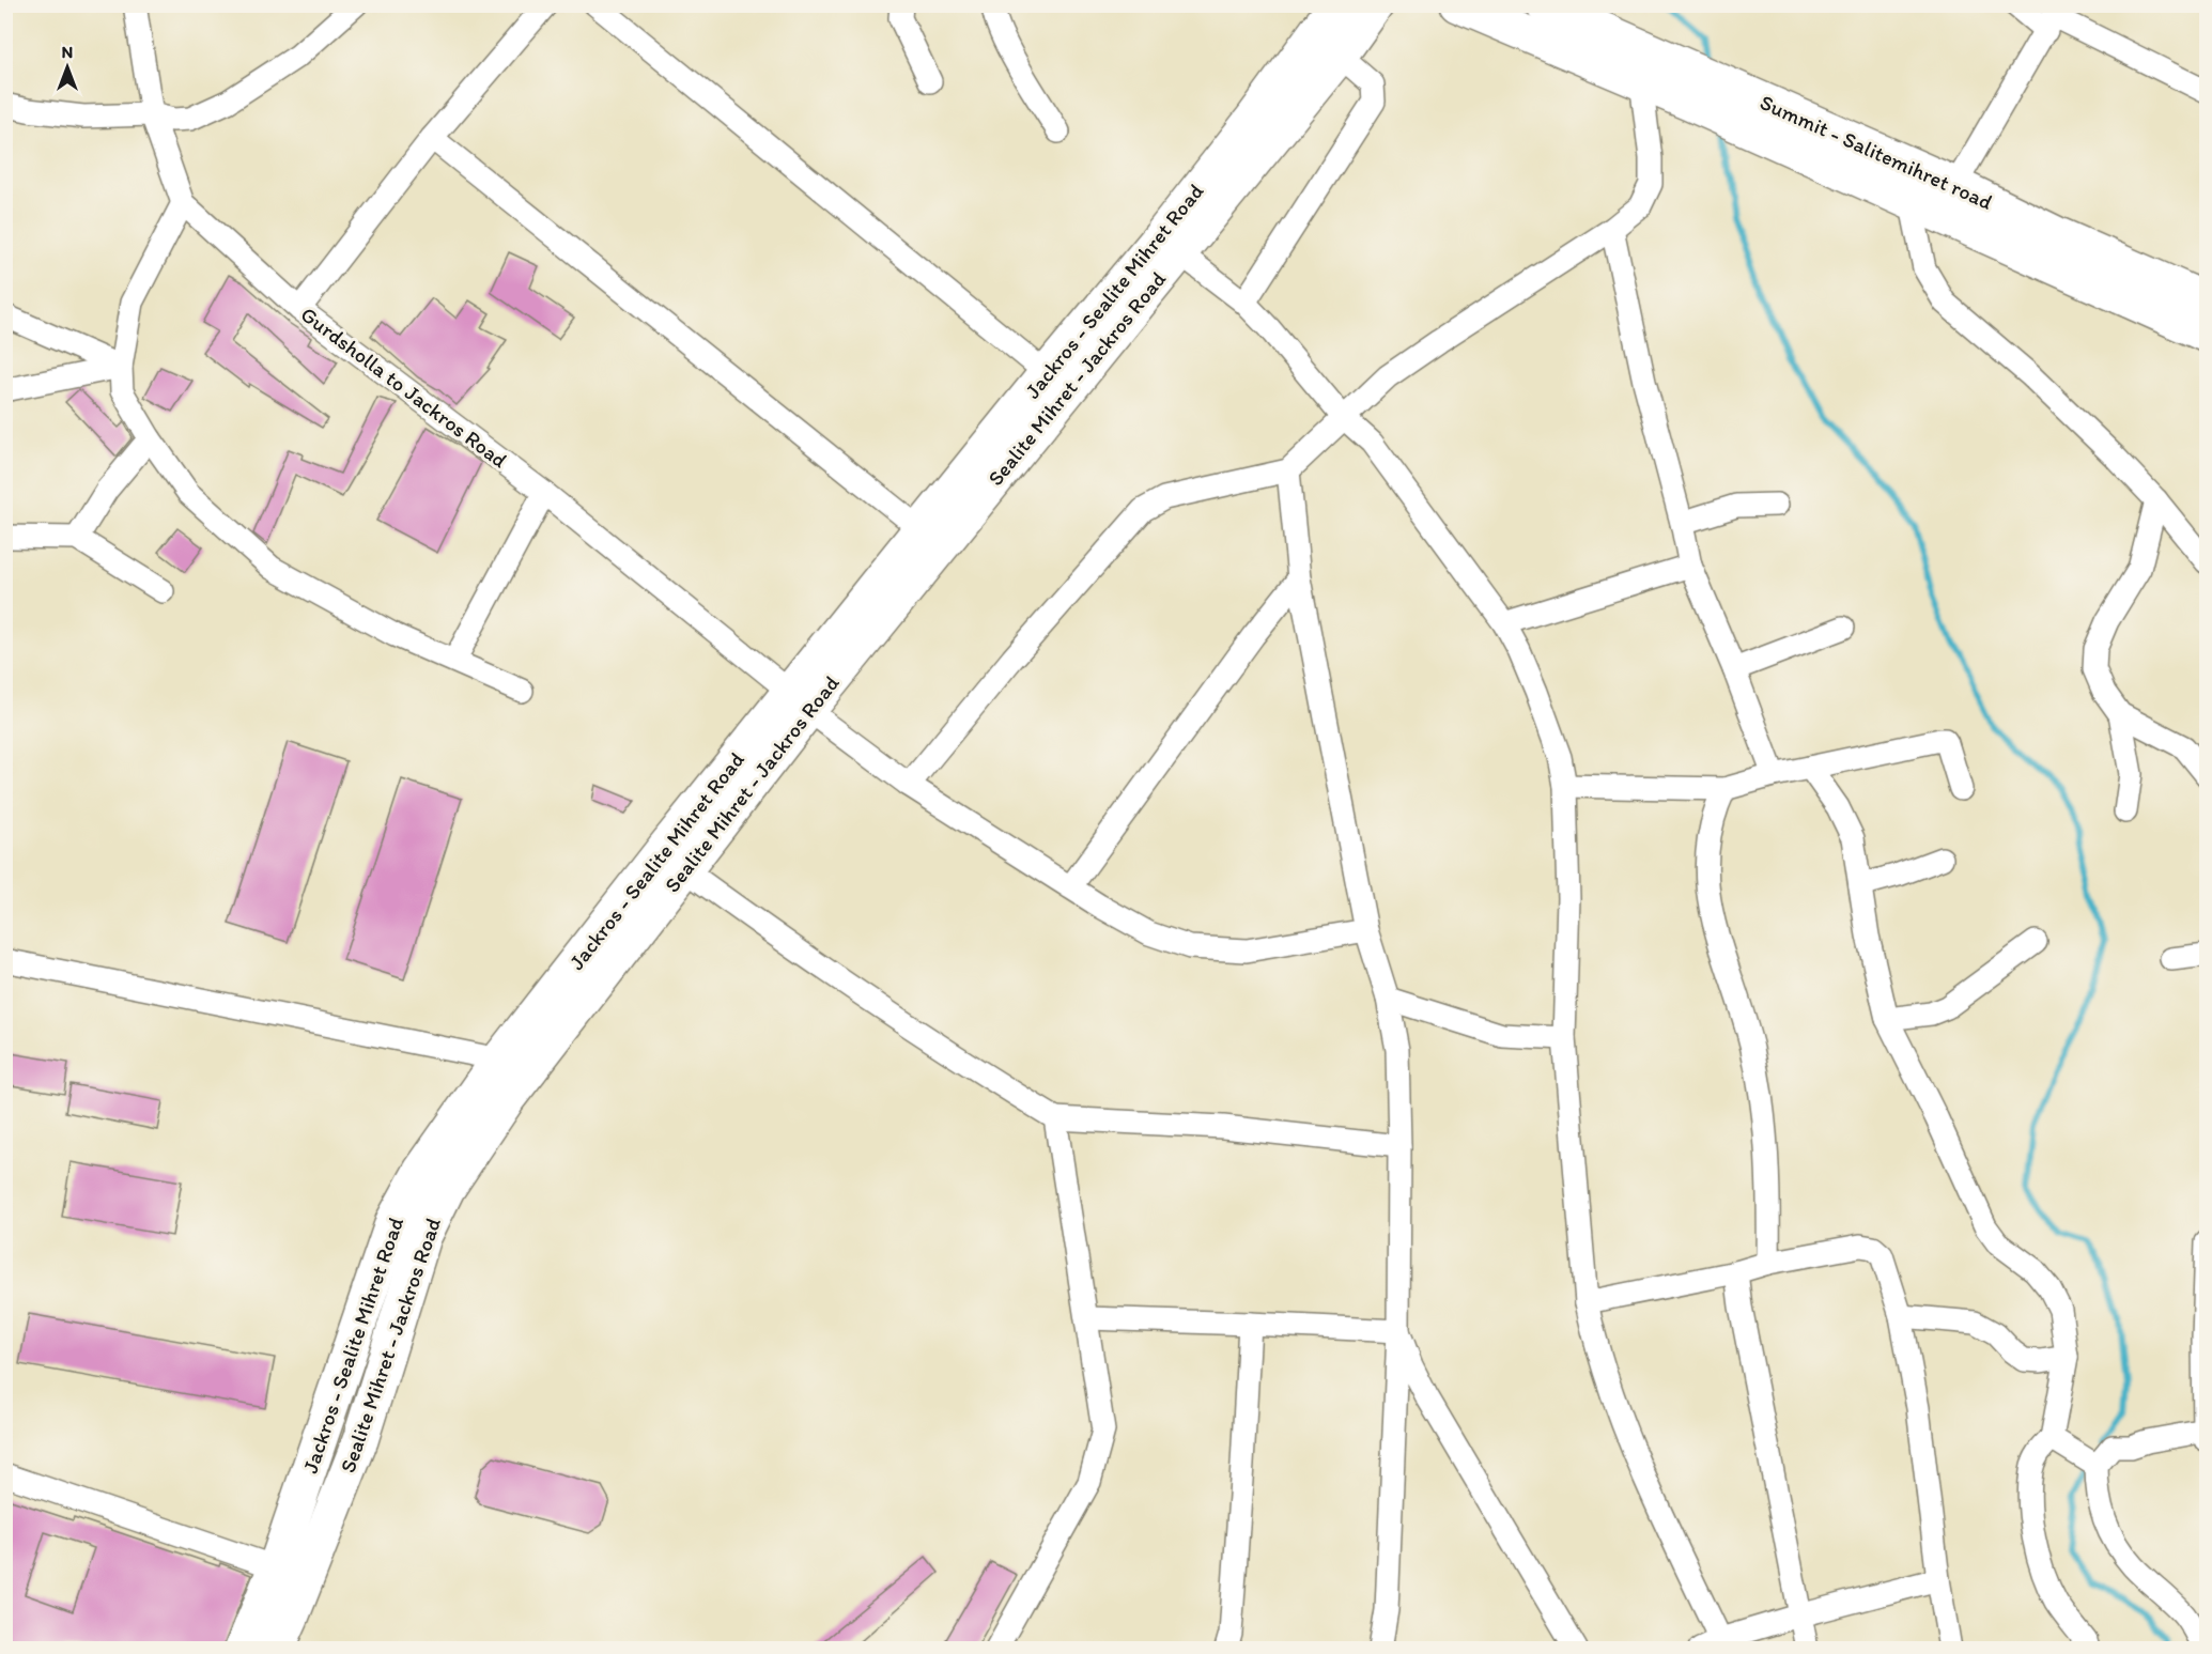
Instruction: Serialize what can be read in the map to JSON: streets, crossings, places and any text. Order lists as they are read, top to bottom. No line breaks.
{"streets":{"main road":["Summit - Salitemihret road","Jackros - Sealite Mihret Road","Sealite Mihret - Jackros Road"],"street":["Gurdsholla to Jackros Road"]},"crossings":[["Jackros - Sealite Mihret Road","Sealite Mihret - Jackros Road"],["Jackros - Sealite Mihret Road","Gurdsholla to Jackros Road"],["Sealite Mihret - Jackros Road","Gurdsholla to Jackros Road"]],"north":"top"}
